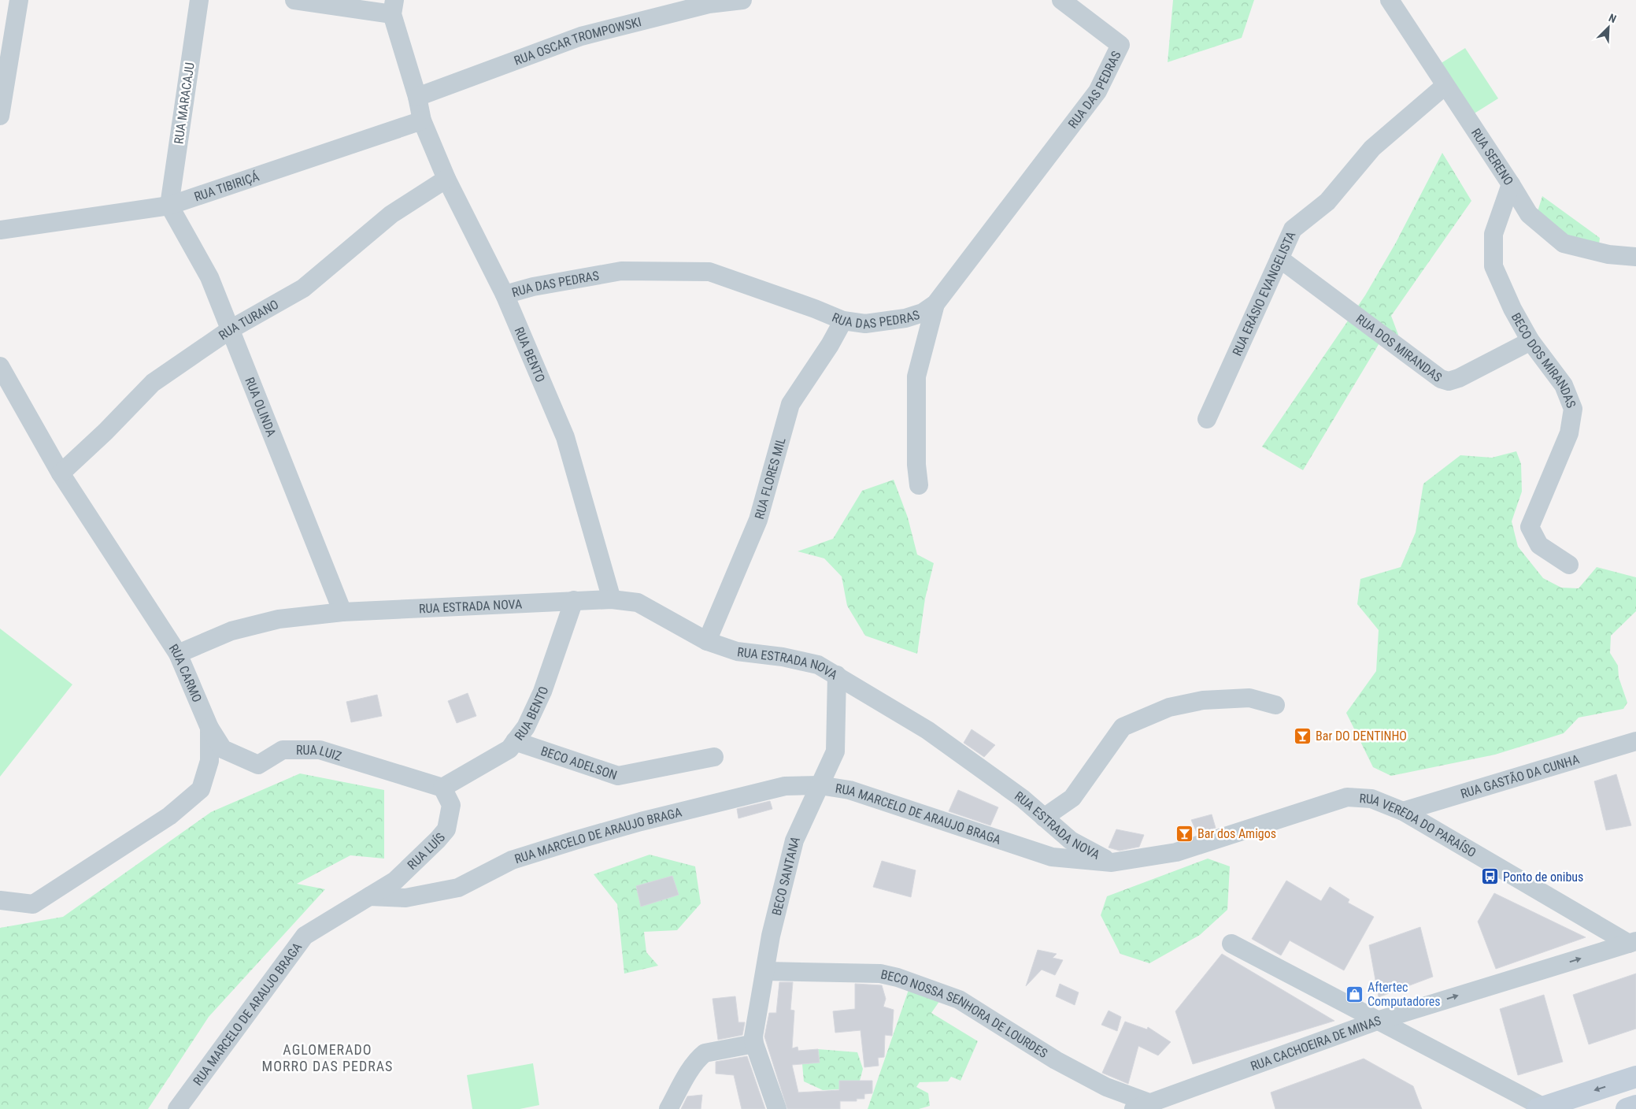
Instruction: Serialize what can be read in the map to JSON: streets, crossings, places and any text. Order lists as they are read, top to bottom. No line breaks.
{"streets":{"street":["RUA OSCAR TROMPOWSKI","RUA DAS PEDRAS","RUA MARACAJU","RUA SERENO","RUA TIBIRIÇÁ","RUA ERÁSIO EVANGELISTA","RUA TURANO","RUA DOS MIRANDAS","RUA BENTO","BECO DOS MIRANDAS","RUA OLINDA","RUA FLORES MIL","RUA ESTRADA NOVA","RUA CARMO","RUA LUIZ","BECO ADELSON","RUA GASTÃO DA CUNHA","RUA MARCELO DE ARAUJO BRAGA","RUA VEREDA DO PARAÍSO","RUA LUÍS","BECO SANTANA","BECO NOSSA SENHORA DE LOURDES","RUA CACHOEIRA DE MINAS"]},"crossings":[["RUA DAS PEDRAS","RUA BENTO"],["RUA DAS PEDRAS","RUA FLORES MIL"],["RUA MARACAJU","RUA TIBIRIÇÁ"],["RUA MARACAJU","RUA OLINDA"],["RUA SERENO","RUA ERÁSIO EVANGELISTA"],["RUA SERENO","BECO DOS MIRANDAS"],["RUA TIBIRIÇÁ","RUA BENTO"],["RUA TIBIRIÇÁ","RUA OLINDA"],["RUA ERÁSIO EVANGELISTA","RUA DOS MIRANDAS"],["RUA TURANO","RUA BENTO"],["RUA TURANO","RUA OLINDA"],["RUA TURANO","RUA CARMO"],["RUA DOS MIRANDAS","BECO DOS MIRANDAS"],["RUA BENTO","RUA ESTRADA NOVA"],["RUA BENTO","RUA LUIZ"],["RUA BENTO","BECO ADELSON"],["RUA BENTO","RUA LUÍS"],["RUA OLINDA","RUA ESTRADA NOVA"],["RUA FLORES MIL","RUA ESTRADA NOVA"],["RUA ESTRADA NOVA","RUA CARMO"],["RUA ESTRADA NOVA","RUA MARCELO DE ARAUJO BRAGA"],["RUA ESTRADA NOVA","RUA VEREDA DO PARAÍSO"],["RUA ESTRADA NOVA","BECO SANTANA"],["RUA CARMO","RUA LUIZ"],["RUA LUIZ","RUA LUÍS"],["RUA GASTÃO DA CUNHA","RUA VEREDA DO PARAÍSO"],["RUA MARCELO DE ARAUJO BRAGA","RUA LUÍS"],["RUA MARCELO DE ARAUJO BRAGA","BECO SANTANA"],["RUA VEREDA DO PARAÍSO","RUA CACHOEIRA DE MINAS"],["BECO SANTANA","BECO NOSSA SENHORA DE LOURDES"],["BECO NOSSA SENHORA DE LOURDES","RUA CACHOEIRA DE MINAS"]],"one_way":["RUA CACHOEIRA DE MINAS"],"districts":["AGLOMERADO MORRO DAS PEDRAS"],"places":{"bar":["Bar DO DENTINHO","Bar dos Amigos"],"bus stop":["Ponto de onibus"],"shop":["Aftertec Computadores"]},"north":"top right"}
